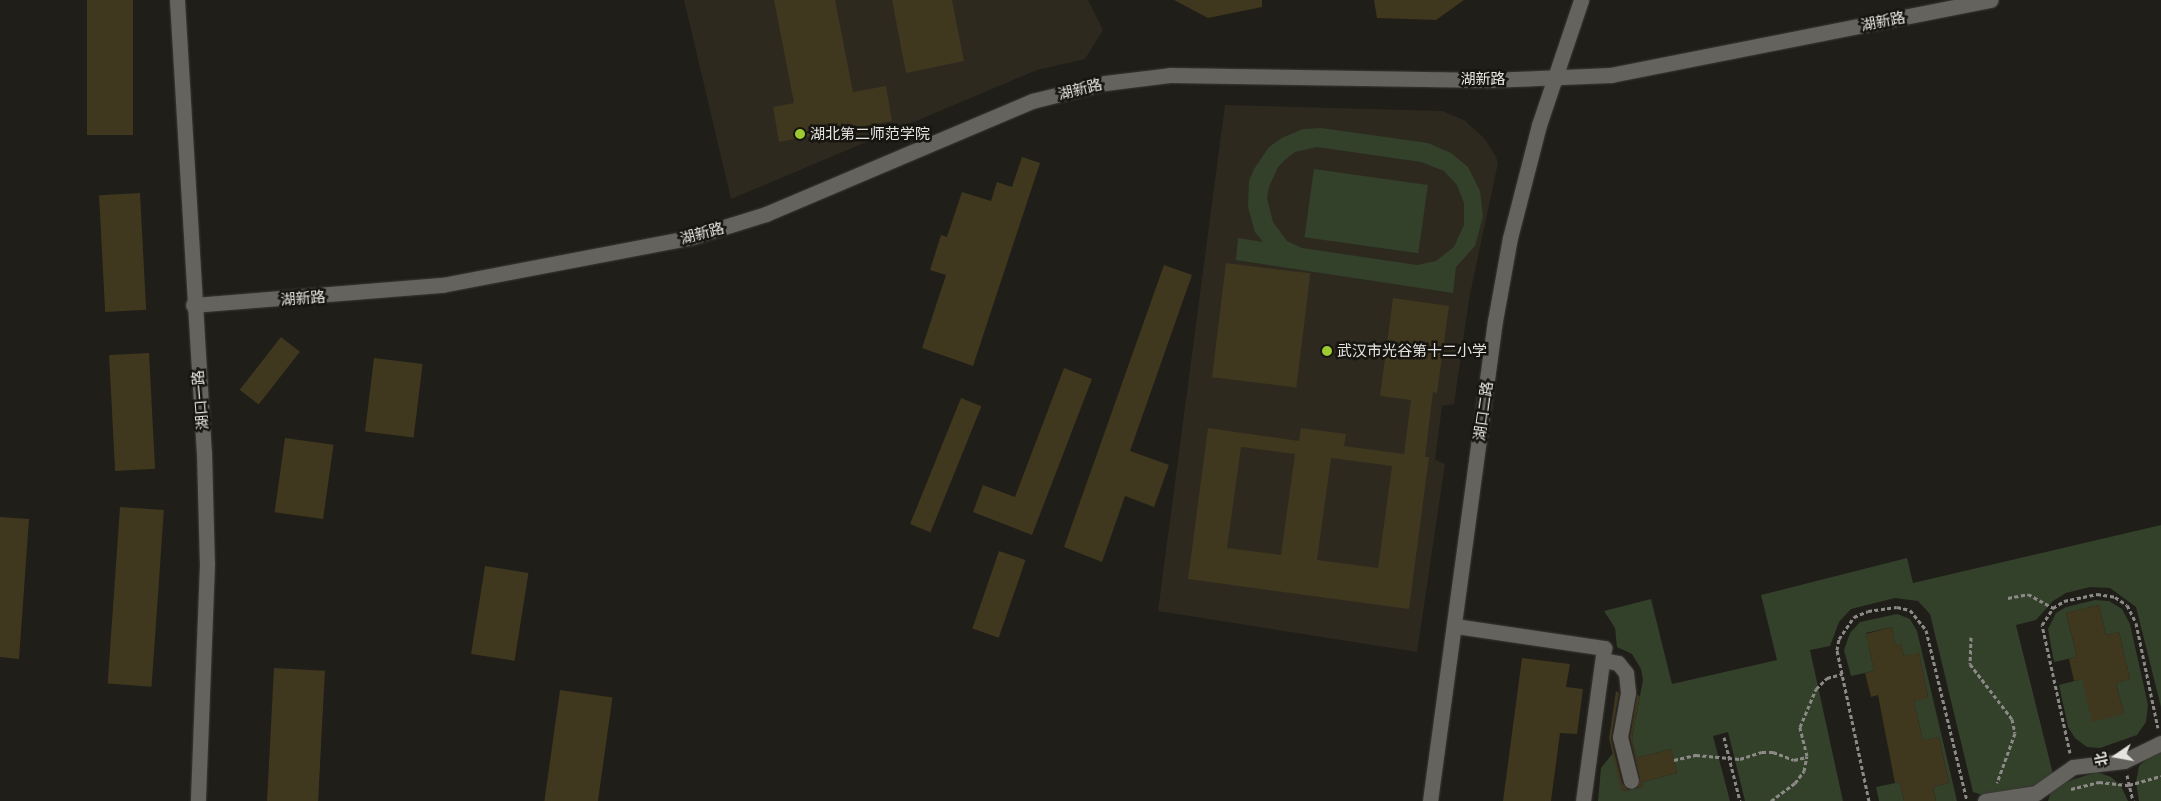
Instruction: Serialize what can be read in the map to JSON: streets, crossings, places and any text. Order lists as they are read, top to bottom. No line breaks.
{"streets":{"street":["湖新路","湖口一路","湖口二路"]},"crossings":[["湖新路","湖口一路"],["湖新路","湖口二路"]],"places":["湖北第二师范学院","武汉市光谷第十二小学"],"north":"left"}
